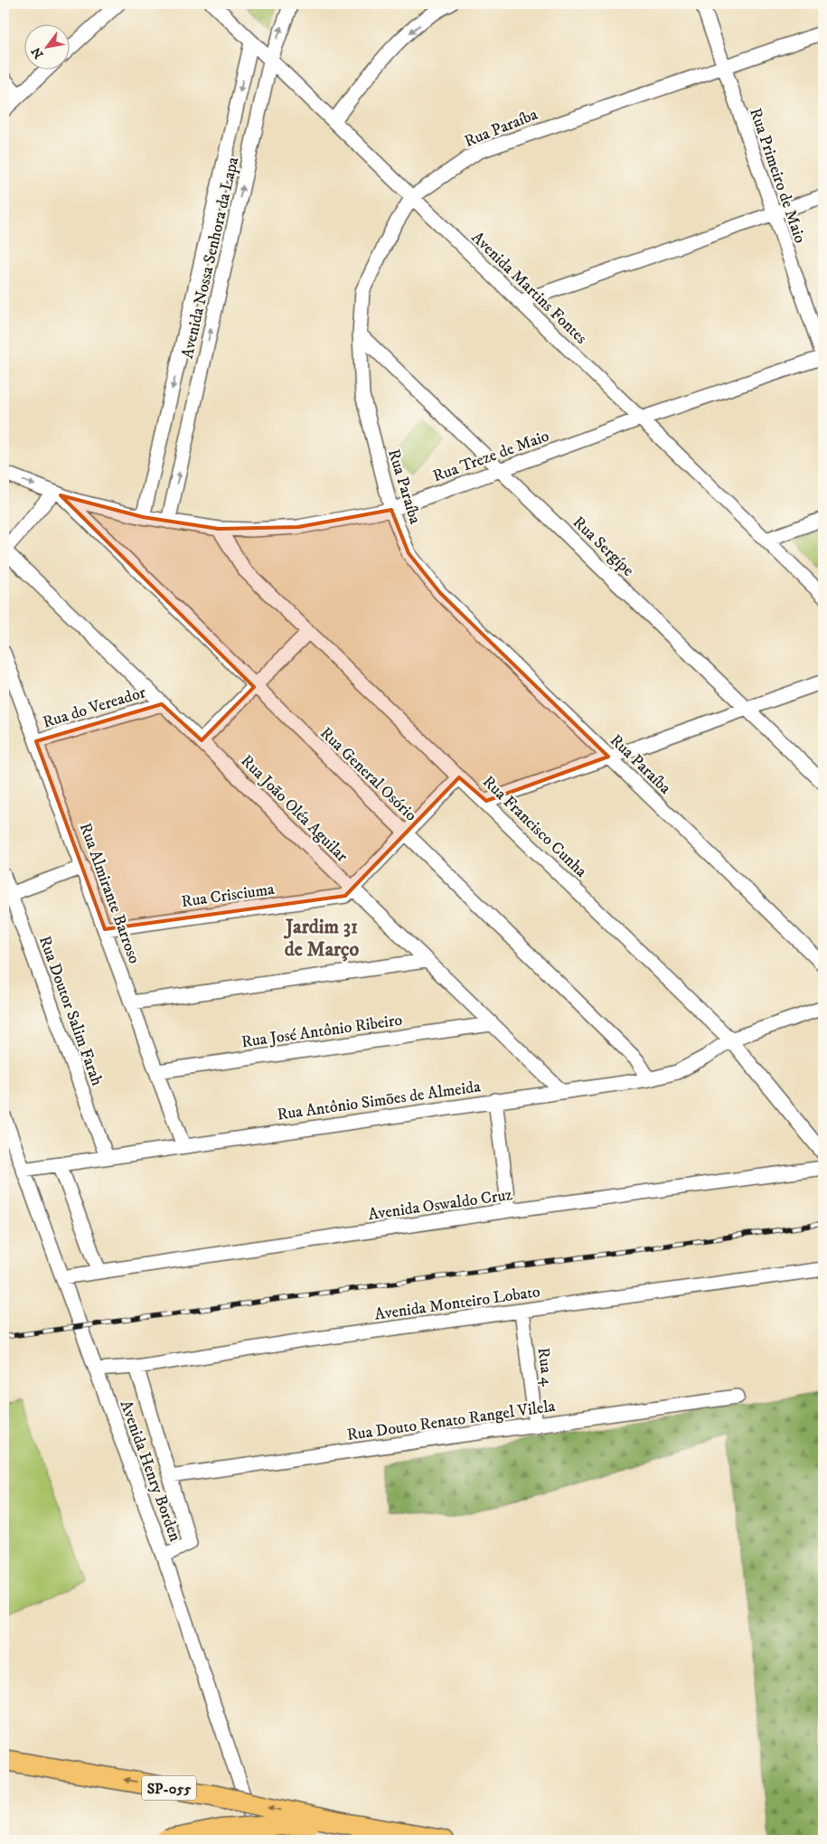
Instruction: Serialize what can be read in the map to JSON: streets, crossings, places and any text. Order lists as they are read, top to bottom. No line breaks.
{"streets":{"highway":["SP-055"],"street":["Rua Paraíba","Rua Primeiro de Maio","Avenida Nossa Senhora da Lapa","Avenida Martins Fontes","Rua Treze de Maio","Rua Sergípe","Rua do Vereador","Rua General Osório","Rua João Oléa Aguilar","Rua Francisco Cunha","Rua Almirante Barroso","Rua Crisciuma","Rua Doutor Salim Farah","Rua José Antônio Ribeiro","Rua Antônio Simões de Almeida","Avenida Oswaldo Cruz","Avenida Monteiro Lobato","Rua 4","Rua Douto Renato Rangel Vilela","Avenida Henry Borden"]},"crossings":[["Rua Paraíba","Rua Primeiro de Maio"],["Rua Paraíba","Avenida Martins Fontes"],["Rua Paraíba","Rua Treze de Maio"],["Rua Paraíba","Rua Sergípe"],["Rua Primeiro de Maio","Rua Treze de Maio"],["Avenida Nossa Senhora da Lapa","Avenida Martins Fontes"],["Avenida Nossa Senhora da Lapa","Rua Treze de Maio"],["Avenida Martins Fontes","Rua Treze de Maio"],["Rua Treze de Maio","Rua Sergípe"],["Rua Treze de Maio","Rua General Osório"],["Rua Treze de Maio","Rua Francisco Cunha"],["Rua do Vereador","Rua João Oléa Aguilar"],["Rua do Vereador","Rua Almirante Barroso"],["Rua General Osório","Rua Antônio Simões de Almeida"],["Rua João Oléa Aguilar","Rua Crisciuma"],["Rua João Oléa Aguilar","Rua José Antônio Ribeiro"],["Rua João Oléa Aguilar","Rua Antônio Simões de Almeida"],["Rua Francisco Cunha","Rua Antônio Simões de Almeida"],["Rua Almirante Barroso","Rua Crisciuma"],["Rua Almirante Barroso","Rua José Antônio Ribeiro"],["Rua Almirante Barroso","Rua Antônio Simões de Almeida"],["Rua Doutor Salim Farah","Rua Antônio Simões de Almeida"],["Rua Antônio Simões de Almeida","Avenida Henry Borden"],["Avenida Oswaldo Cruz","Avenida Henry Borden"],["Avenida Monteiro Lobato","Rua 4"],["Avenida Monteiro Lobato","Avenida Henry Borden"],["Rua 4","Rua Douto Renato Rangel Vilela"]],"districts":["Jardim 31 de Março"],"north":"bottom left"}
